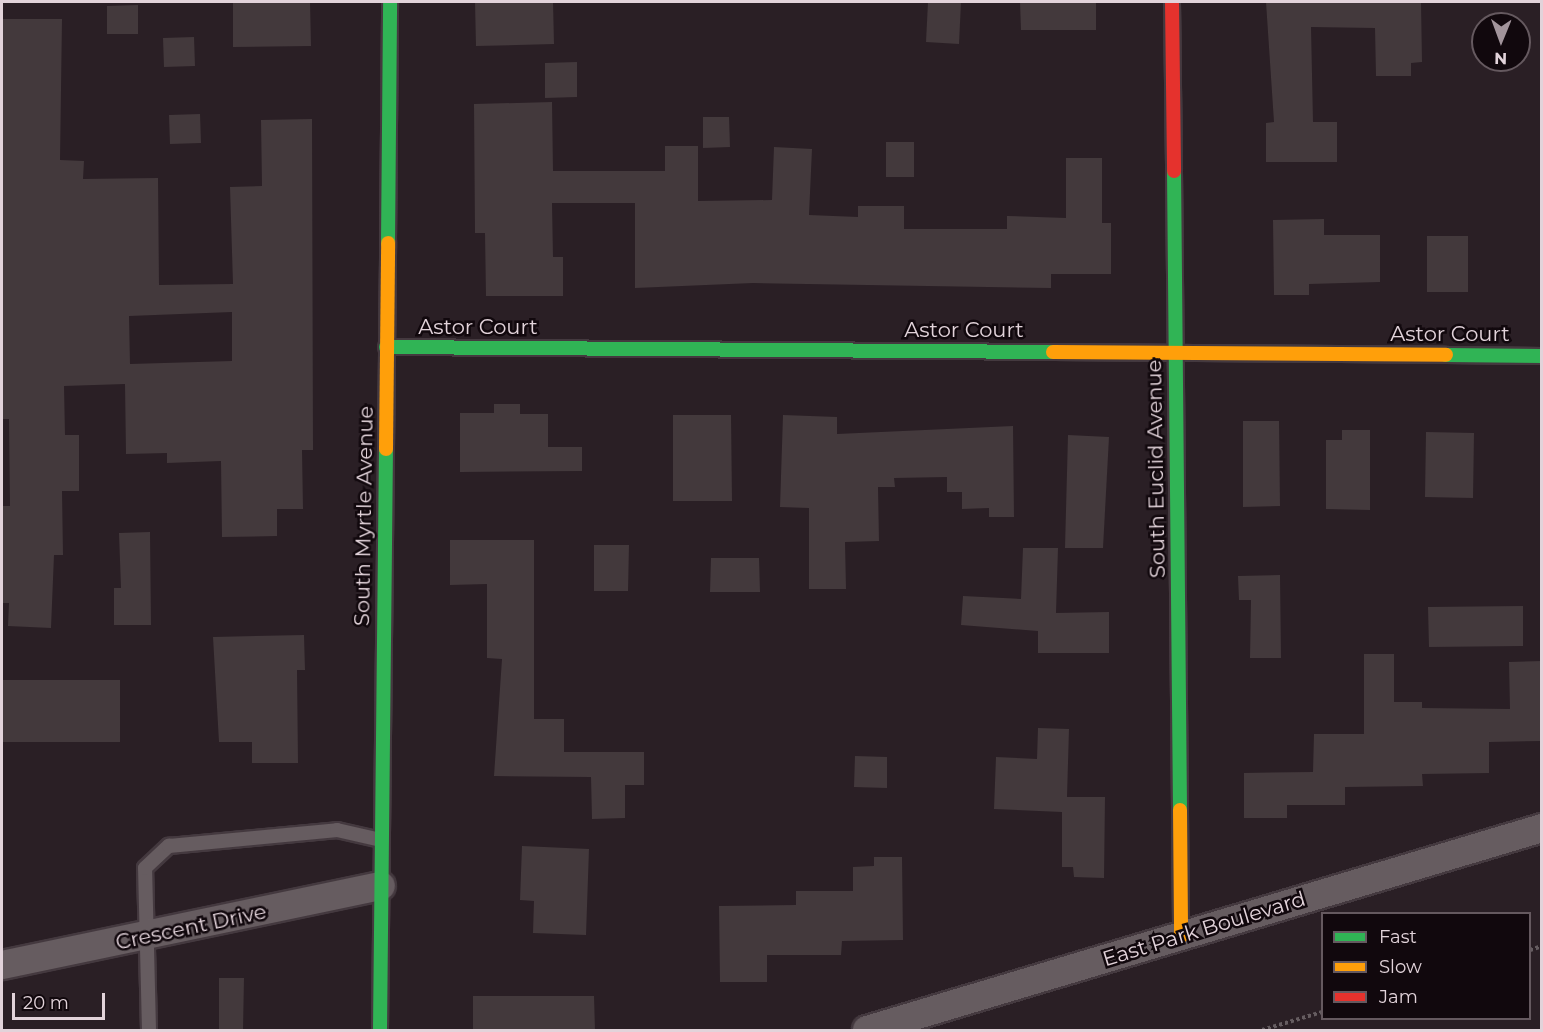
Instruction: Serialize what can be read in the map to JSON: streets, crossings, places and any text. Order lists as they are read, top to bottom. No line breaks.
{"streets":{"street":["Astor Court","South Euclid Avenue","South Myrtle Avenue","Crescent Drive","East Park Boulevard"]},"crossings":[["Astor Court","South Euclid Avenue"],["Astor Court","South Myrtle Avenue"],["South Euclid Avenue","East Park Boulevard"],["South Myrtle Avenue","Crescent Drive"]],"legend":["Fast","Slow","Jam"],"scale_bar":"20 m","north":"bottom"}
